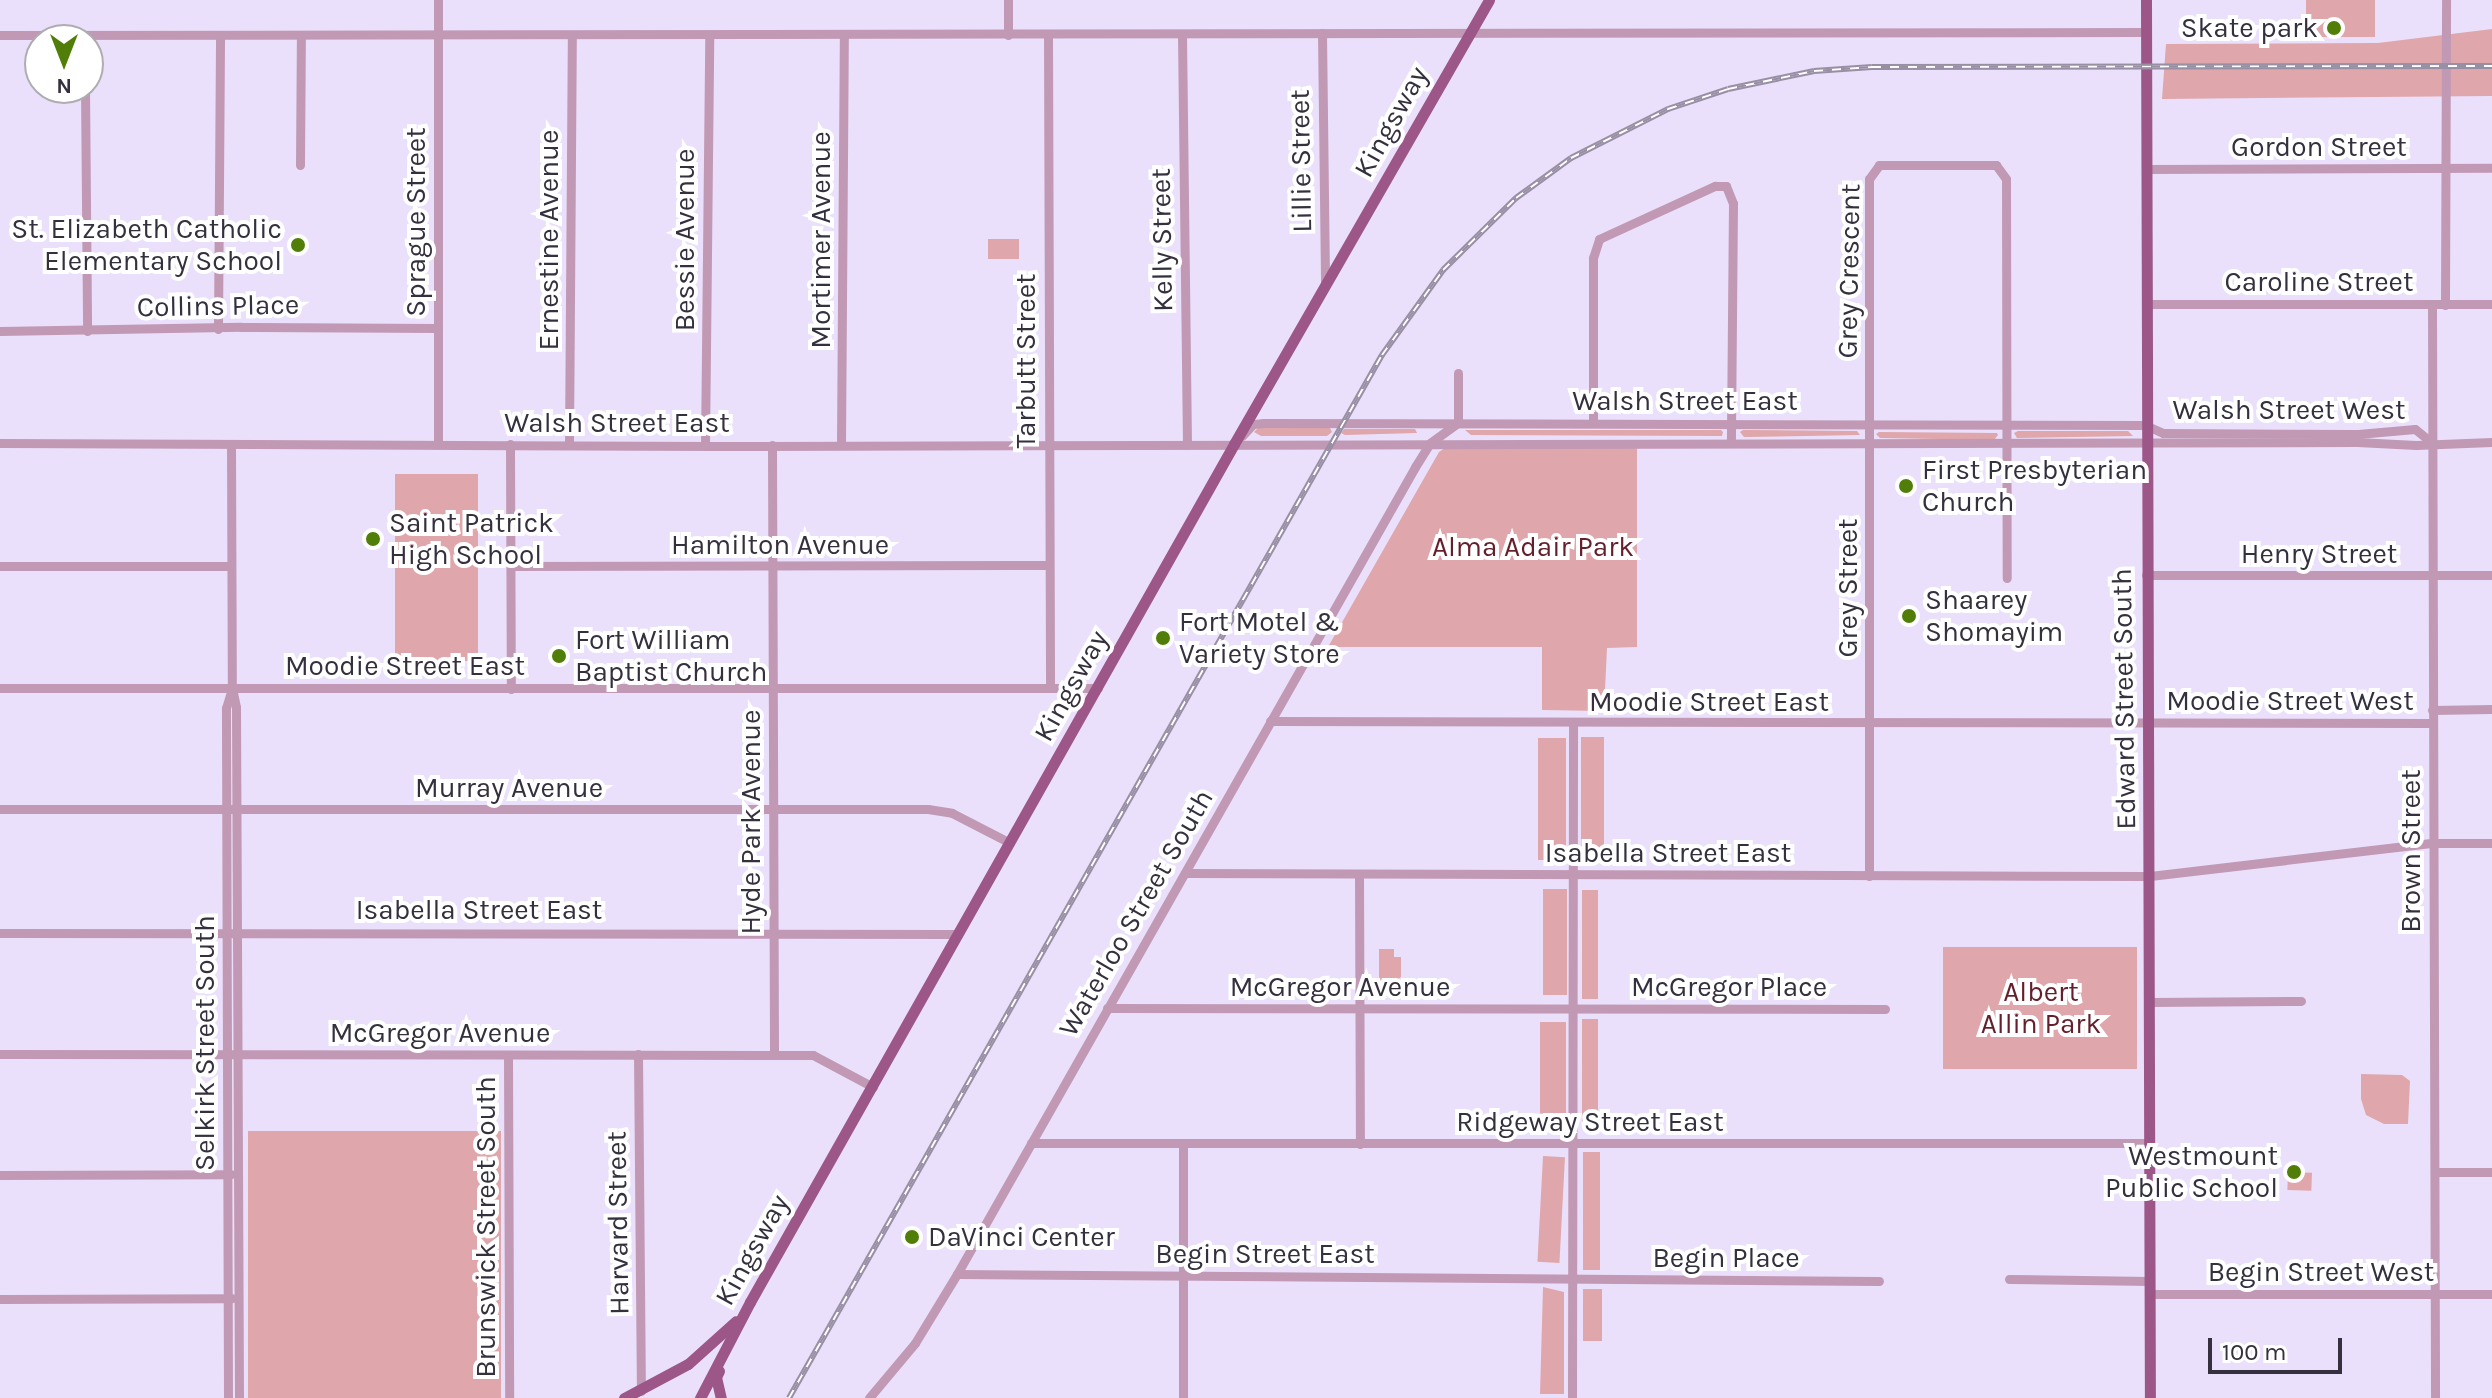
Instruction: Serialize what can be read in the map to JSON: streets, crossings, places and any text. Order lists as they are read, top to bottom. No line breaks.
{"streets":{"main road":["Kingsway","Edward Street South"],"street":["Gordon Street","Lillie Street","Sprague Street","Ernestine Avenue","Bessie Avenue","Mortimer Avenue","Kelly Street","Grey Crescent","Caroline Street","Collins Place","Tarbutt Street","Walsh Street East","Walsh Street West","Hamilton Avenue","Henry Street","Grey Street","Moodie Street East","Moodie Street West","Murray Avenue","Hyde Park Avenue","Brown Street","Isabella Street East","Waterloo Street South","McGregor Avenue","McGregor Place","Selkirk Street South","Ridgeway Street East","Harvard Street","Brunswick Street South","Begin Street East","Begin Place","Begin Street West"]},"crossings":[["Kingsway","Lillie Street"],["Kingsway","Walsh Street East"],["Kingsway","Moodie Street East"],["Kingsway","Murray Avenue"],["Kingsway","Isabella Street East"],["Kingsway","McGregor Avenue"],["Gordon Street","Edward Street South"],["Sprague Street","Collins Place"],["Sprague Street","Walsh Street East"],["Ernestine Avenue","Walsh Street East"],["Bessie Avenue","Walsh Street East"],["Mortimer Avenue","Walsh Street East"],["Kelly Street","Walsh Street East"],["Grey Crescent","Walsh Street East"],["Grey Crescent","Grey Street"],["Caroline Street","Edward Street South"],["Caroline Street","Brown Street"],["Tarbutt Street","Walsh Street East"],["Tarbutt Street","Hamilton Avenue"],["Tarbutt Street","Moodie Street East"],["Walsh Street East","Walsh Street West"],["Walsh Street East","Grey Street"],["Walsh Street East","Edward Street South"],["Walsh Street East","Hyde Park Avenue"],["Walsh Street East","Waterloo Street South"],["Walsh Street East","Selkirk Street South"],["Walsh Street West","Edward Street South"],["Walsh Street West","Brown Street"],["Hamilton Avenue","Hyde Park Avenue"],["Henry Street","Edward Street South"],["Henry Street","Brown Street"],["Grey Street","Moodie Street East"],["Grey Street","Isabella Street East"],["Moodie Street East","Edward Street South"],["Moodie Street East","Moodie Street West"],["Moodie Street East","Hyde Park Avenue"],["Moodie Street East","Waterloo Street South"],["Moodie Street East","Selkirk Street South"],["Edward Street South","Moodie Street West"],["Edward Street South","Isabella Street East"],["Edward Street South","Ridgeway Street East"],["Edward Street South","Begin Street West"],["Moodie Street West","Brown Street"],["Murray Avenue","Hyde Park Avenue"],["Murray Avenue","Selkirk Street South"],["Hyde Park Avenue","Isabella Street East"],["Hyde Park Avenue","McGregor Avenue"],["Brown Street","Isabella Street East"],["Brown Street","Begin Street West"],["Isabella Street East","Waterloo Street South"],["Isabella Street East","Selkirk Street South"],["Waterloo Street South","McGregor Avenue"],["Waterloo Street South","Ridgeway Street East"],["Waterloo Street South","Begin Street East"],["McGregor Avenue","McGregor Place"],["McGregor Avenue","Selkirk Street South"],["McGregor Avenue","Harvard Street"],["McGregor Avenue","Brunswick Street South"],["Begin Street East","Begin Place"]],"parks":["Alma Adair Park","Albert Allin Park"],"places":["Skate park","St. Elizabeth Catholic Elementary School","First Presbyterian Church","Saint Patrick High School","Shaarey Shomayim","Fort Motel & Variety Store","Fort William Baptist Church","Westmount Public School","DaVinci Center"],"scale_bar":"100 m","north":"bottom"}
